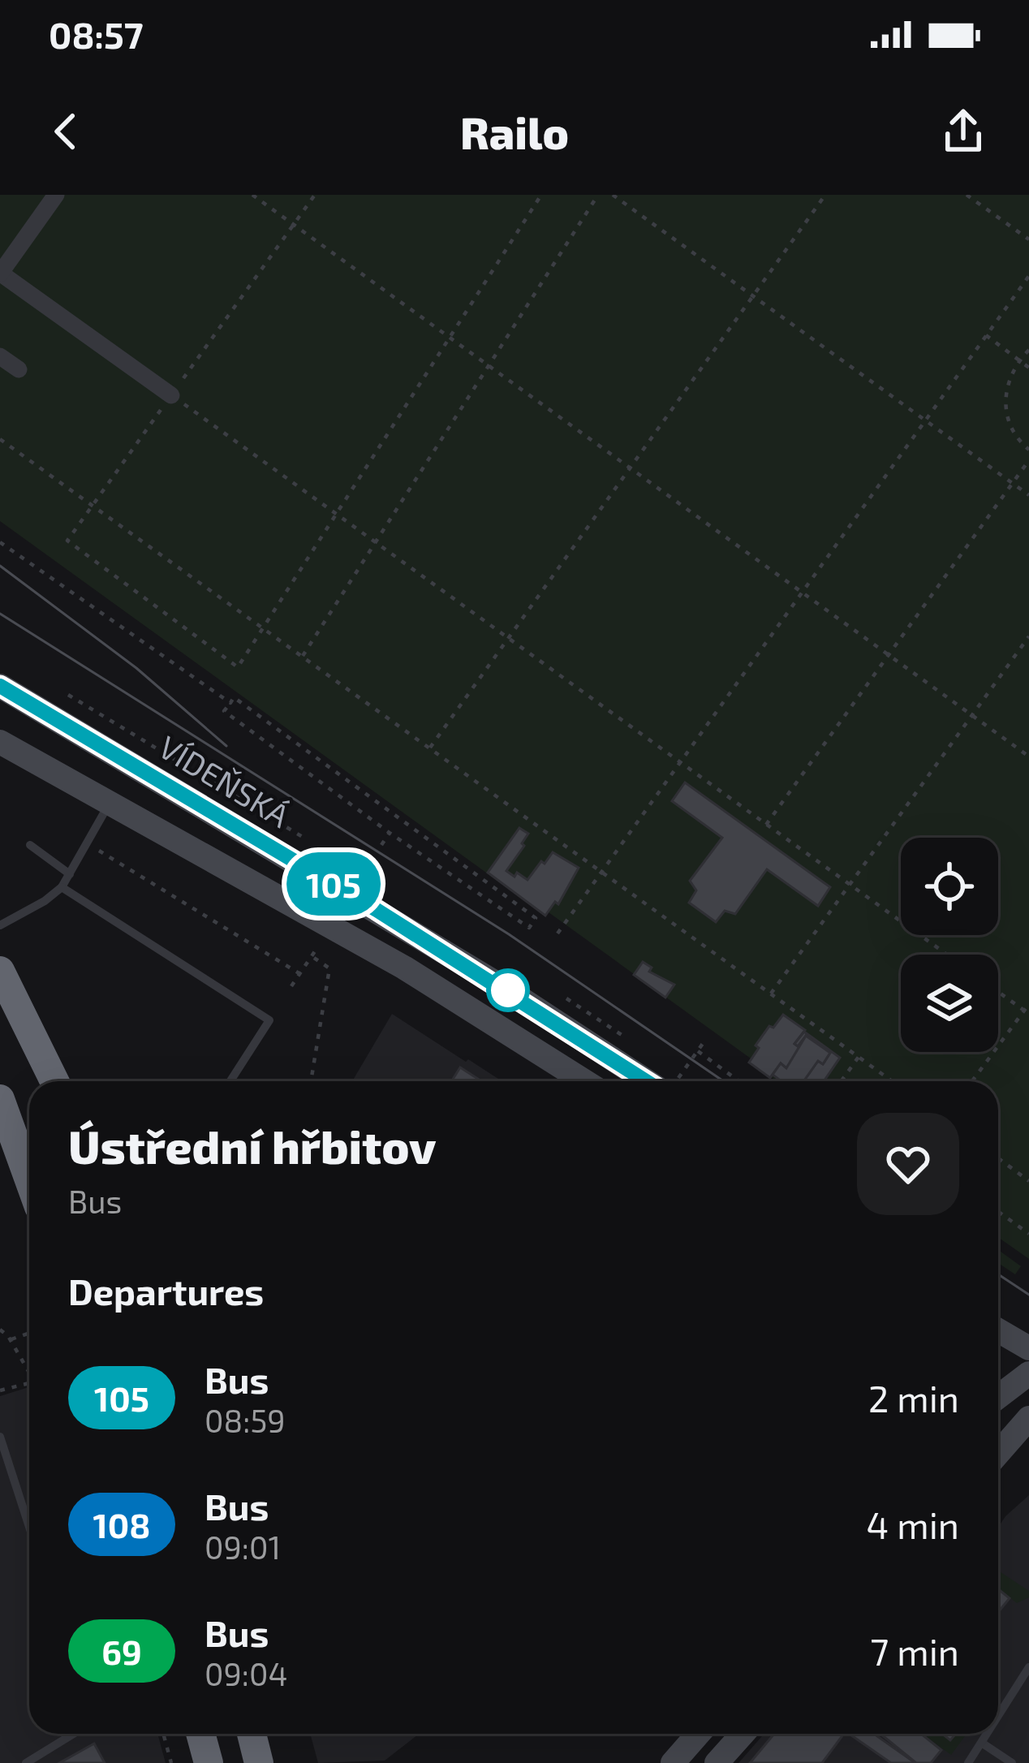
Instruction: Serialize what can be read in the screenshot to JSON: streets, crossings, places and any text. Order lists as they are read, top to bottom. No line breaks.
{"streets":{"main road":["VÍDEŇSKÁ"]},"lines":["bus line 105"],"page":{"status":"08:57","header":"Railo","on_map":"105","heading":[["Ústřední hřbitov","Bus"],"Departures"],"list":[{"mark":"105","name":"Bus","note":"08:59","value":"2 min"},{"mark":"108","name":"Bus","note":"09:01","value":"4 min"},{"mark":"69","name":"Bus","note":"09:04","value":"7 min"}]}}
